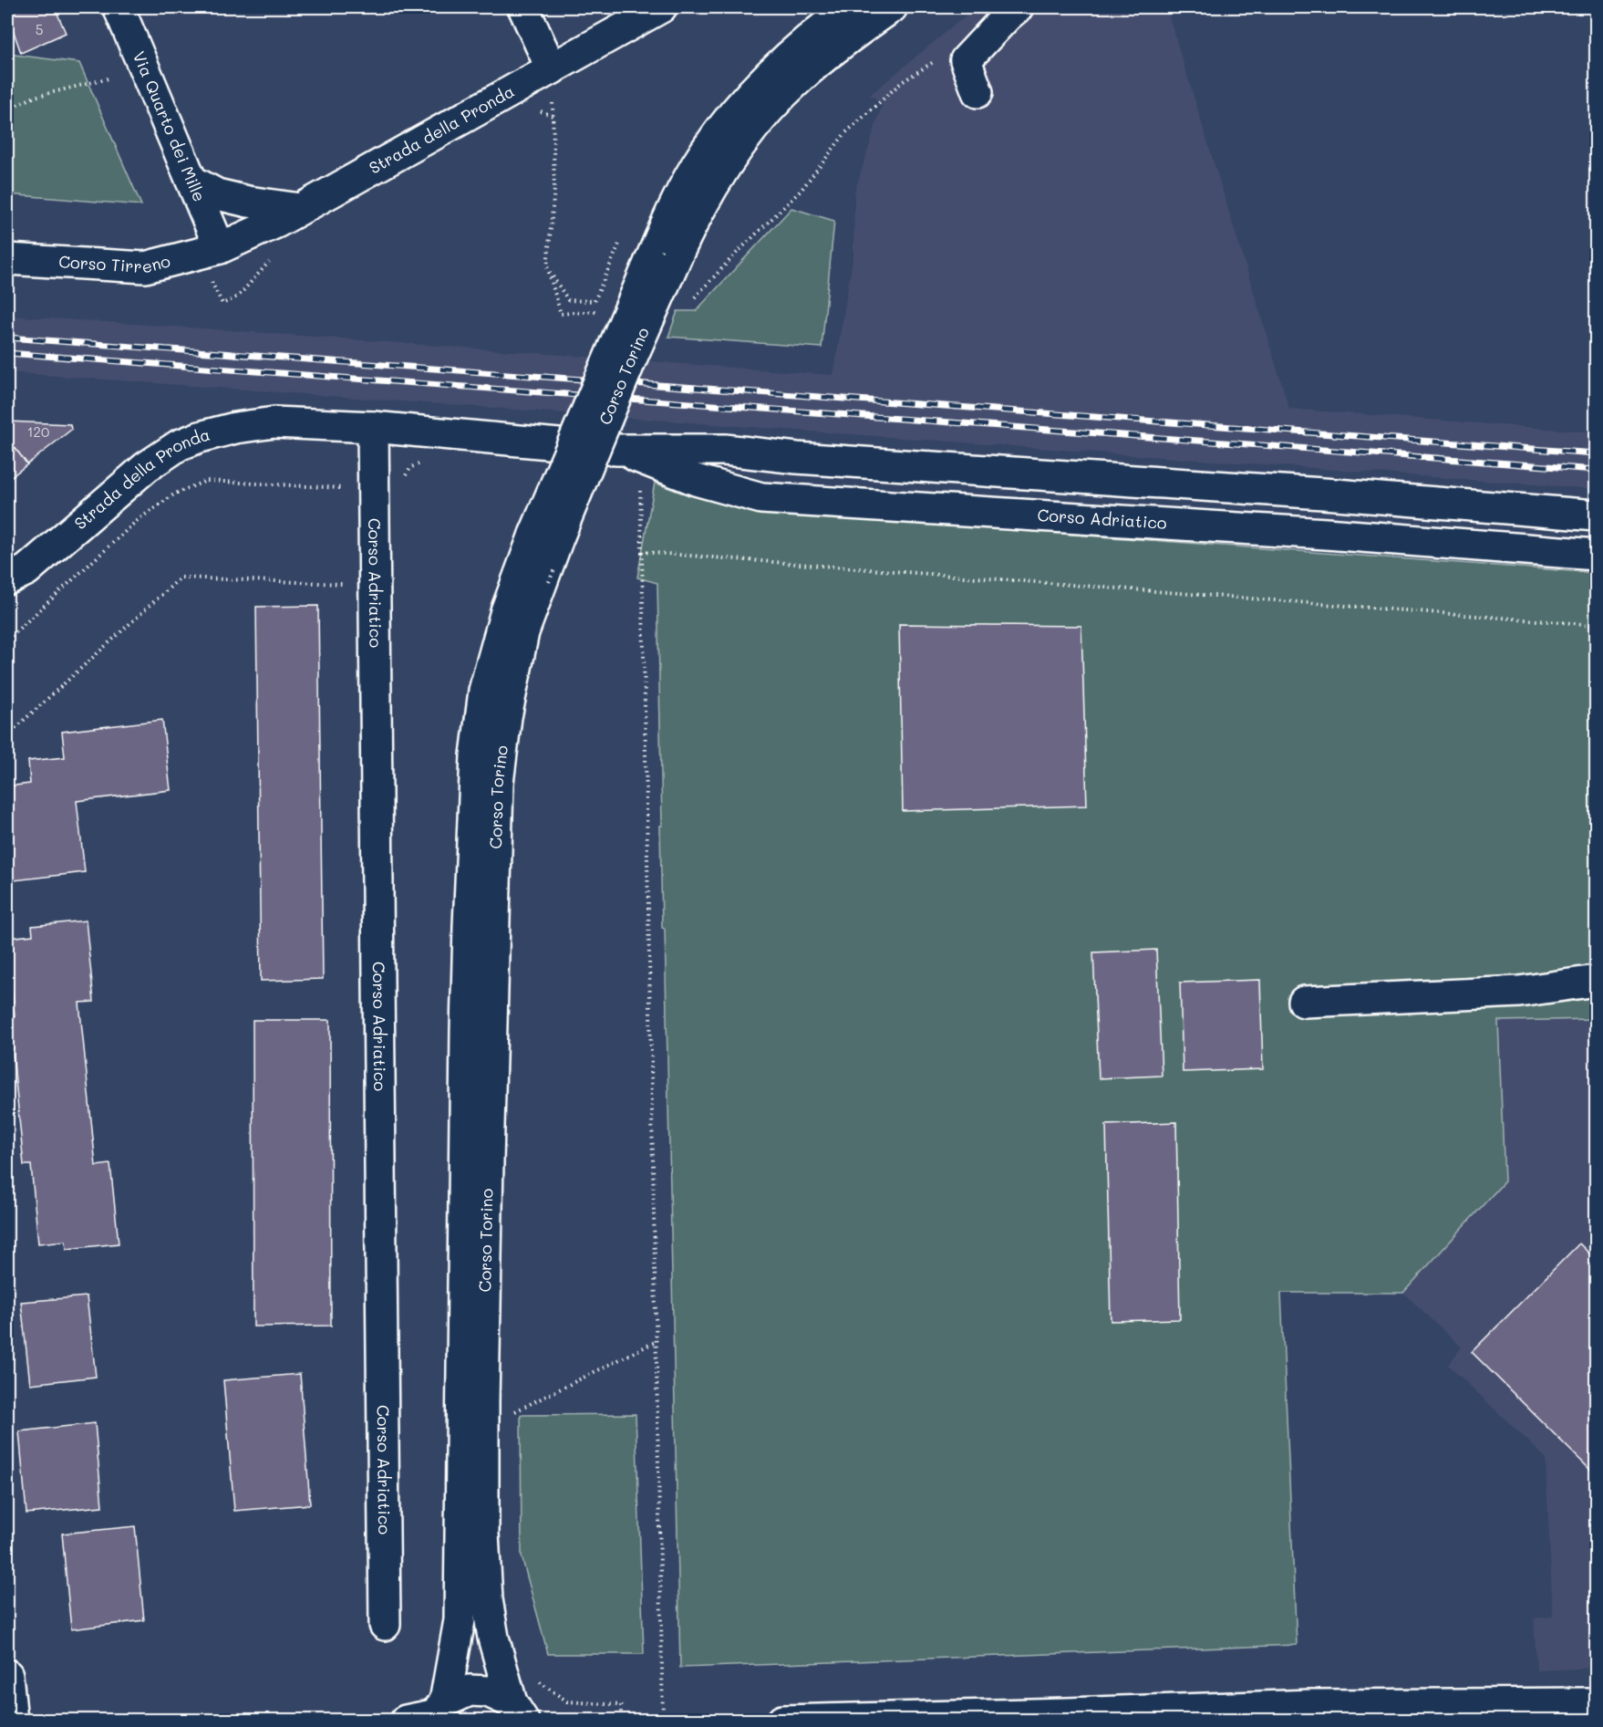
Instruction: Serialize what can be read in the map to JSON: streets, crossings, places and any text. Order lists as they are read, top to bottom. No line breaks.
{"streets":{"street":["Via Quarto dei Mille","Strada della Pronda","Corso Tirreno","Corso Torino","Corso Adriatico"]},"crossings":[["Via Quarto dei Mille","Strada della Pronda"],["Via Quarto dei Mille","Corso Tirreno"],["Strada della Pronda","Corso Tirreno"],["Strada della Pronda","Corso Adriatico"]],"house_numbers":["5","120"]}
